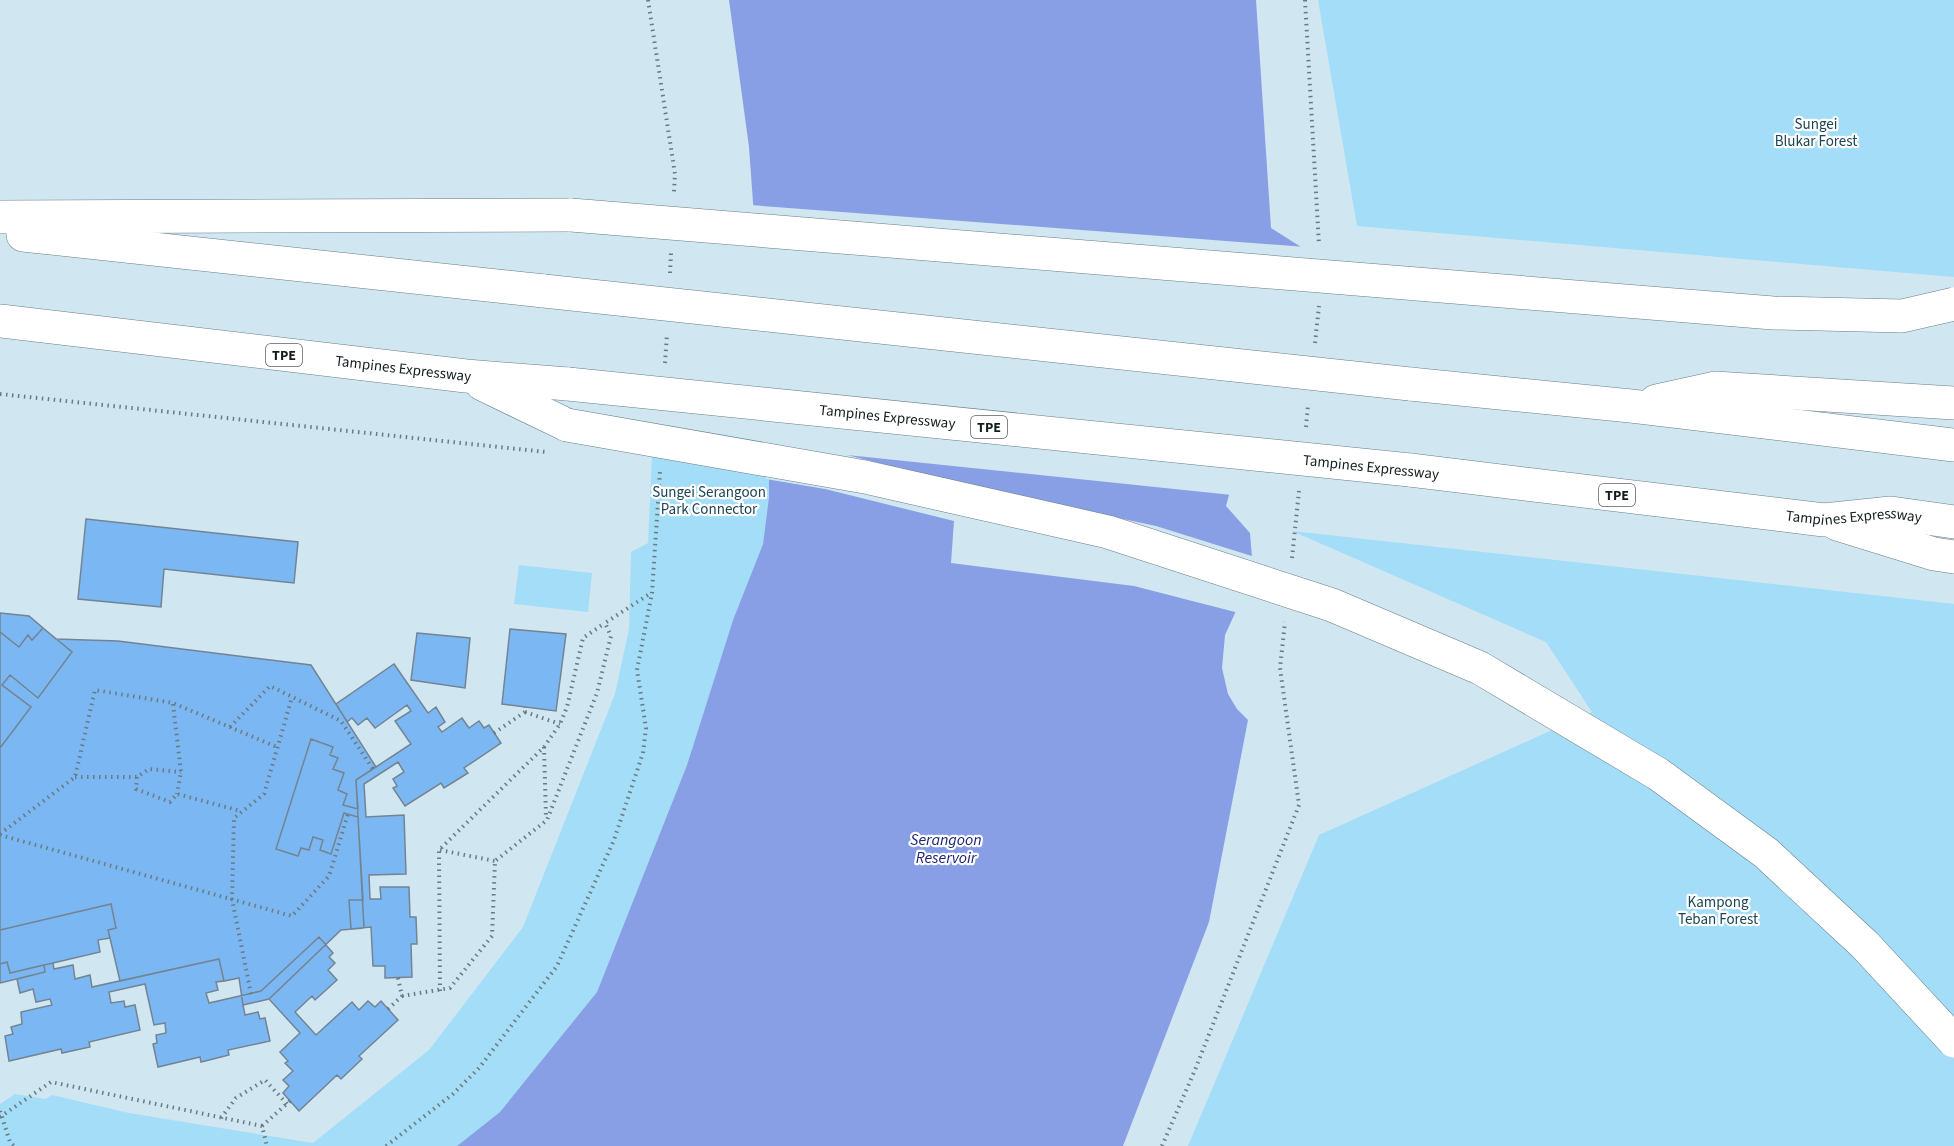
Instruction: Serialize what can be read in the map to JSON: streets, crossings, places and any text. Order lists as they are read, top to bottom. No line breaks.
{"streets":{"highway":["TPE","Tampines Expressway"]},"water":["Serangoon Reservoir"],"parks":["Sungei Blukar Forest","Sungei Serangoon Park Connector","Kampong Teban Forest"]}
